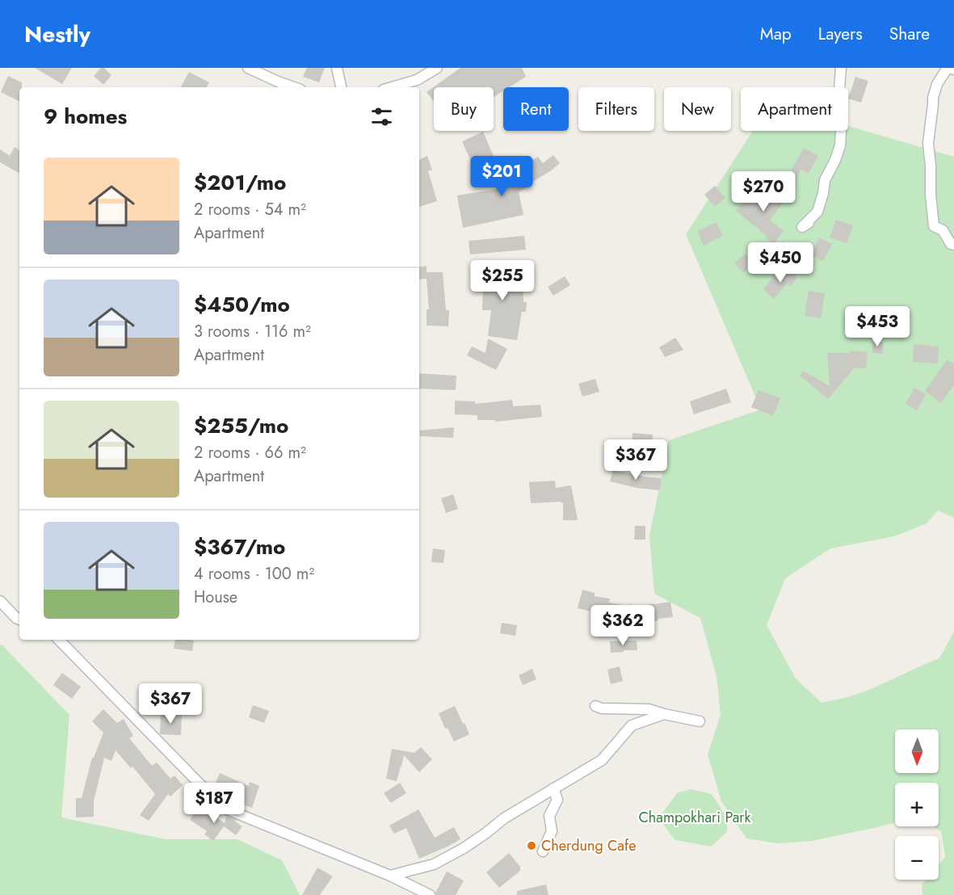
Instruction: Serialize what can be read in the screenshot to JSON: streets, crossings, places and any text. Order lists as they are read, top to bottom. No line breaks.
{"parks":["Champokhari Park"],"places":["Cherdung Cafe"],"north":"bottom","page":{"header":"Nestly","nav":["Map","Layers","Share"],"chip":["Buy","Rent","Filters","New","Apartment"],"heading":"9 homes","list":[{"name":"$201/mo","note":"2 rooms · 54 m² · Apartment"},{"name":"$450/mo","note":"3 rooms · 116 m² · Apartment"},{"name":"$255/mo","note":"2 rooms · 66 m² · Apartment"},{"name":"$367/mo","note":"4 rooms · 100 m² · House"}],"price":["$201","$270","$450","$255","$453","$367","$362","$367","$187"],"map_buttons":["+","−"]}}
